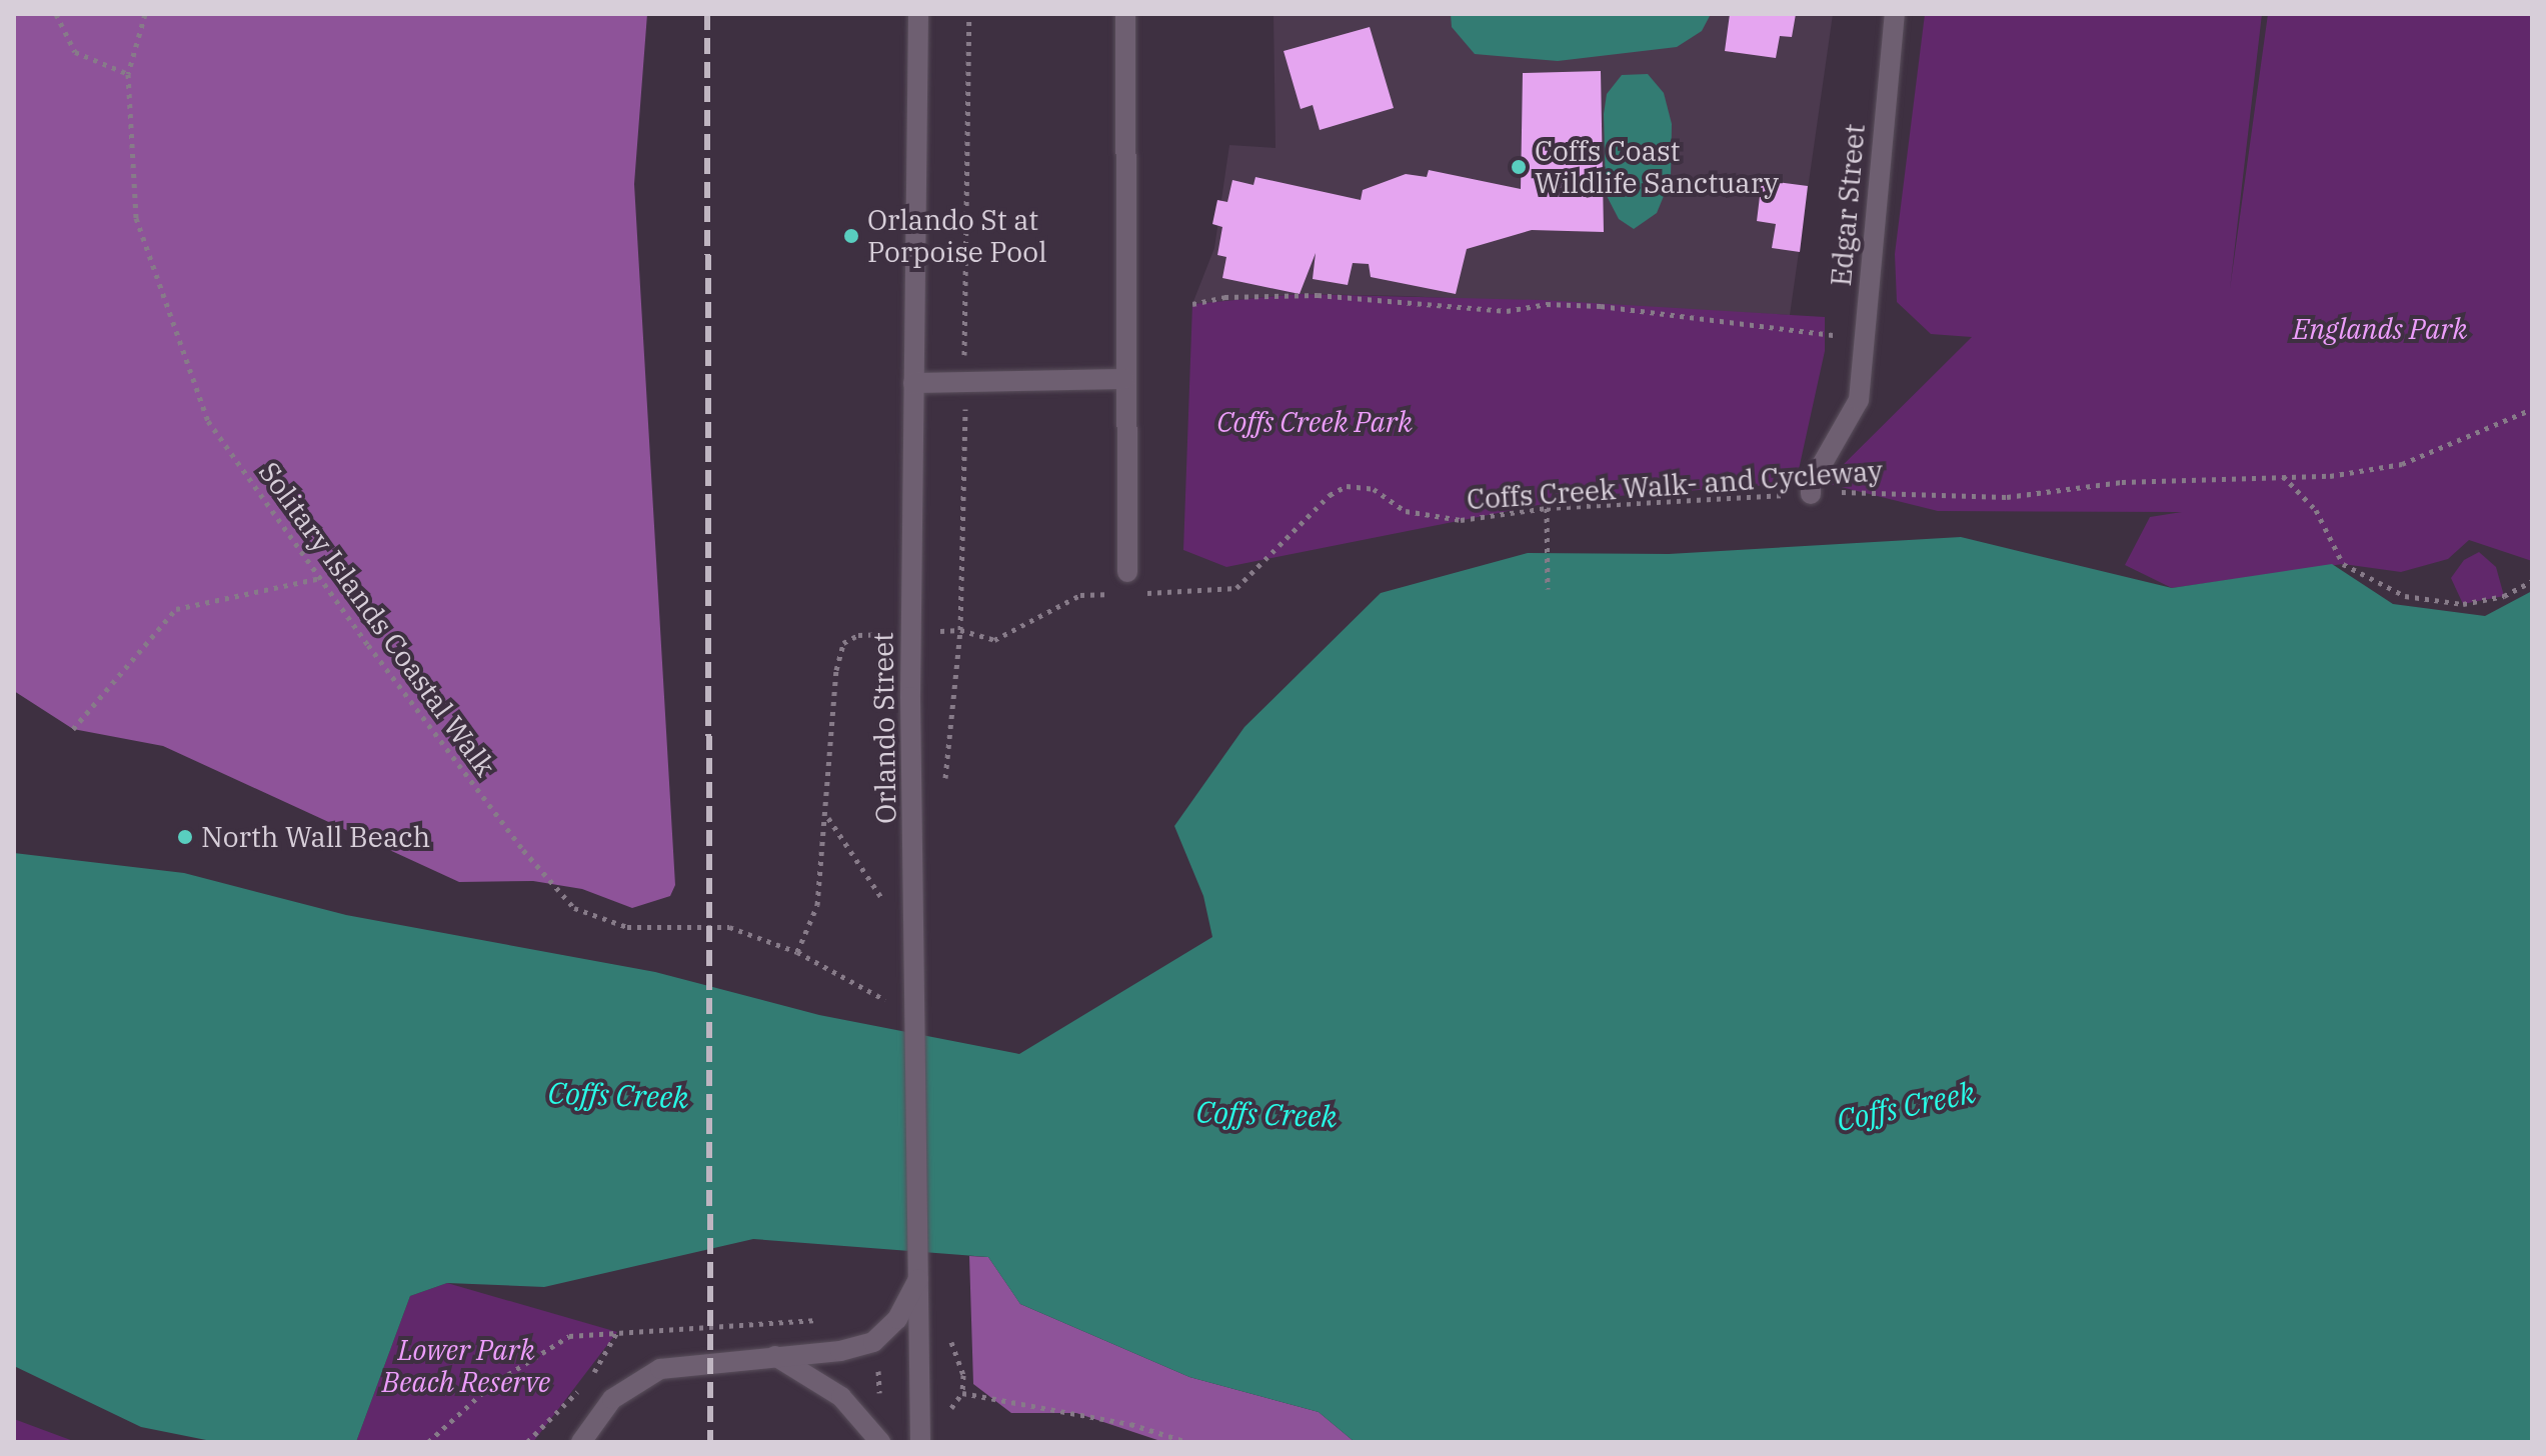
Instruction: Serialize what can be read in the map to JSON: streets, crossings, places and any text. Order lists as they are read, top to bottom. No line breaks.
{"streets":{"street":["Edgar Street","Orlando Street"],"path":["Coffs Creek Walk- and Cycleway","Solitary Islands Coastal Walk"]},"crossings":[["Edgar Street","Coffs Creek Walk- and Cycleway"]],"water":["Coffs Creek"],"parks":["Englands Park","Coffs Creek Park","Lower Park Beach Reserve"],"places":["Coffs Coast Wildlife Sanctuary","Orlando St at Porpoise Pool","North Wall Beach"]}
